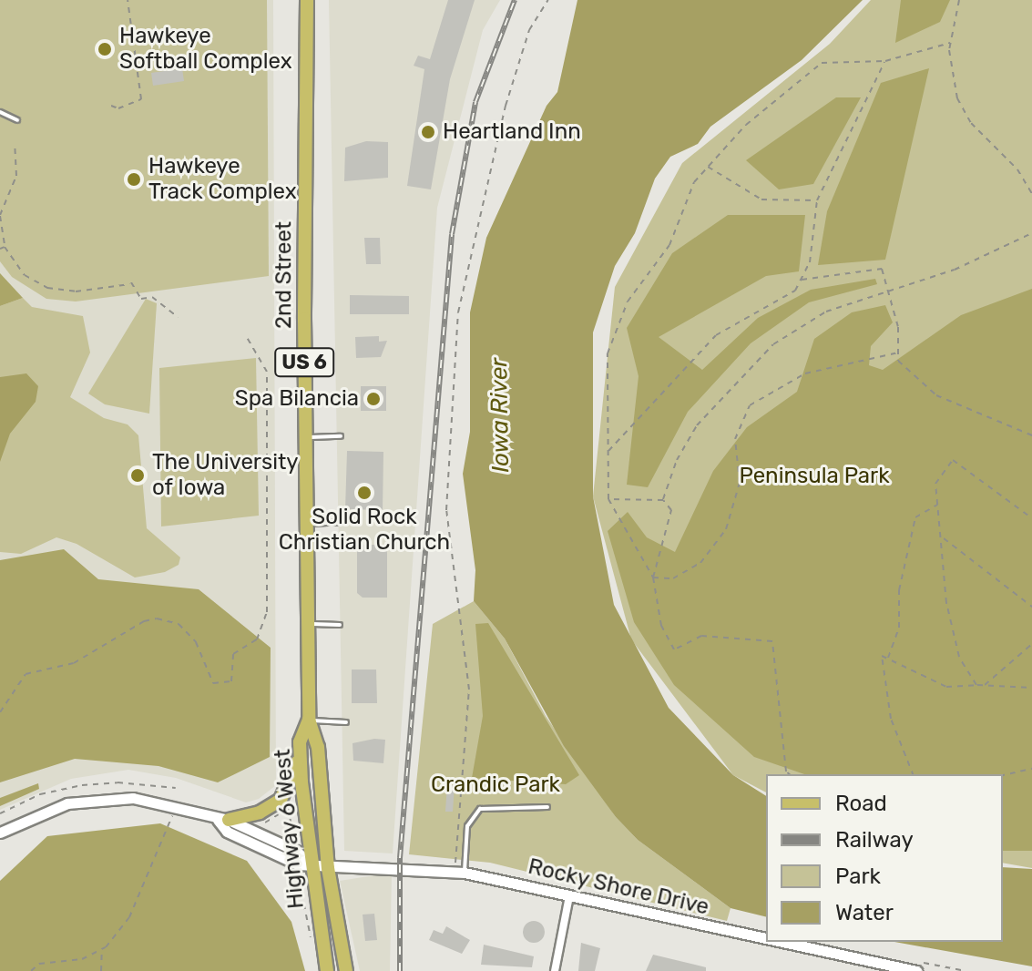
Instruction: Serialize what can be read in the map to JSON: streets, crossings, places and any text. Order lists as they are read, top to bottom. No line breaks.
{"streets":{"main road":["2nd Street","US 6","Highway 6 West"],"street":["Rocky Shore Drive"]},"crossings":[["2nd Street","Highway 6 West"],["Highway 6 West","Rocky Shore Drive"]],"water":["Iowa River"],"parks":["Peninsula Park","Crandic Park"],"places":["Hawkeye Softball Complex","Heartland Inn","Hawkeye Track Complex","Spa Bilancia","The University of Iowa","Solid Rock Christian Church"],"legend":["Road","Railway","Park","Water"]}
